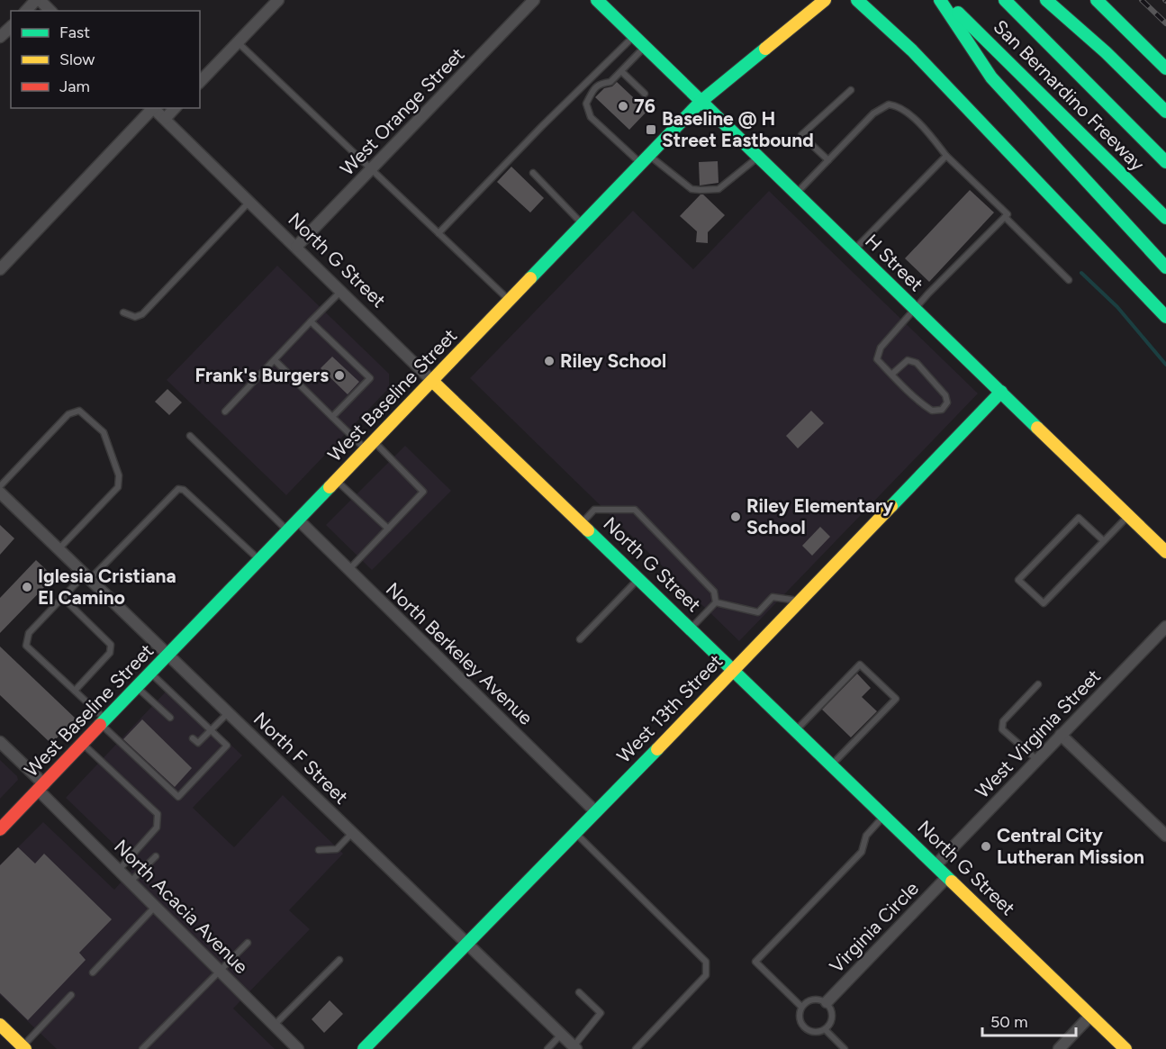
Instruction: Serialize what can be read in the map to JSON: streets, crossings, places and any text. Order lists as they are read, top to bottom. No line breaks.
{"streets":{"main road":["San Bernardino Freeway","North G Street","H Street","West Baseline Street","West 13th Street"],"street":["West Orange Street","North Berkeley Avenue","West Virginia Street","North F Street","North Acacia Avenue","Virginia Circle"]},"crossings":[["West Orange Street","North G Street"],["North G Street","West Baseline Street"],["North G Street","West 13th Street"],["North G Street","West Virginia Street"],["North G Street","Virginia Circle"],["H Street","West Baseline Street"],["H Street","West 13th Street"],["West Baseline Street","North Berkeley Avenue"],["West Baseline Street","North F Street"],["West Baseline Street","North Acacia Avenue"],["North Berkeley Avenue","West 13th Street"],["West 13th Street","North F Street"]],"places":{"other":["76","Riley School","Frank's Burgers","Riley Elementary School","Iglesia Cristiana El Camino","Central City Lutheran Mission"],"transit":["Baseline @ H Street Eastbound"]},"legend":["Fast","Slow","Jam"],"scale_bar":"50 m"}
